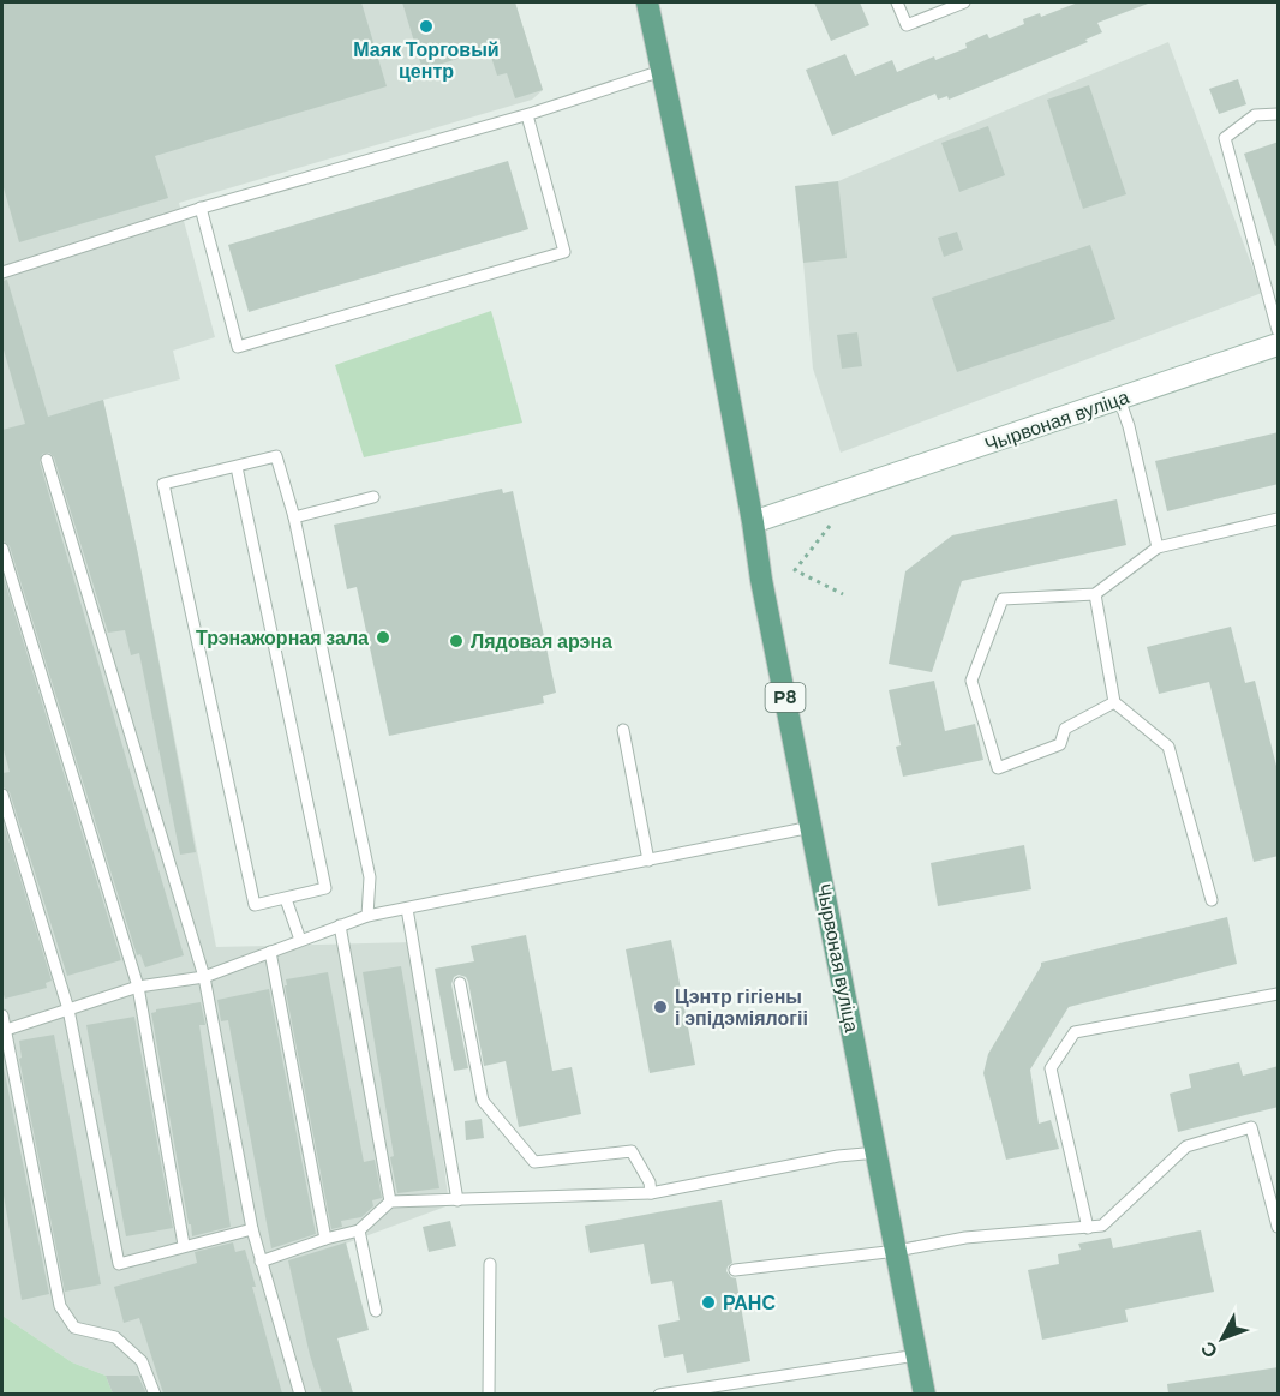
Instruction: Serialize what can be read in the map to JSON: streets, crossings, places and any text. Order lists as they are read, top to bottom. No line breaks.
{"streets":{"main road":["Чырвоная вуліца","Р8"]},"places":["Маяк Торговый центр","Трэнажорная зала","Лядовая арэна","Цэнтр гігіены і эпідэміялогіі","РАНС"],"north":"bottom left"}
